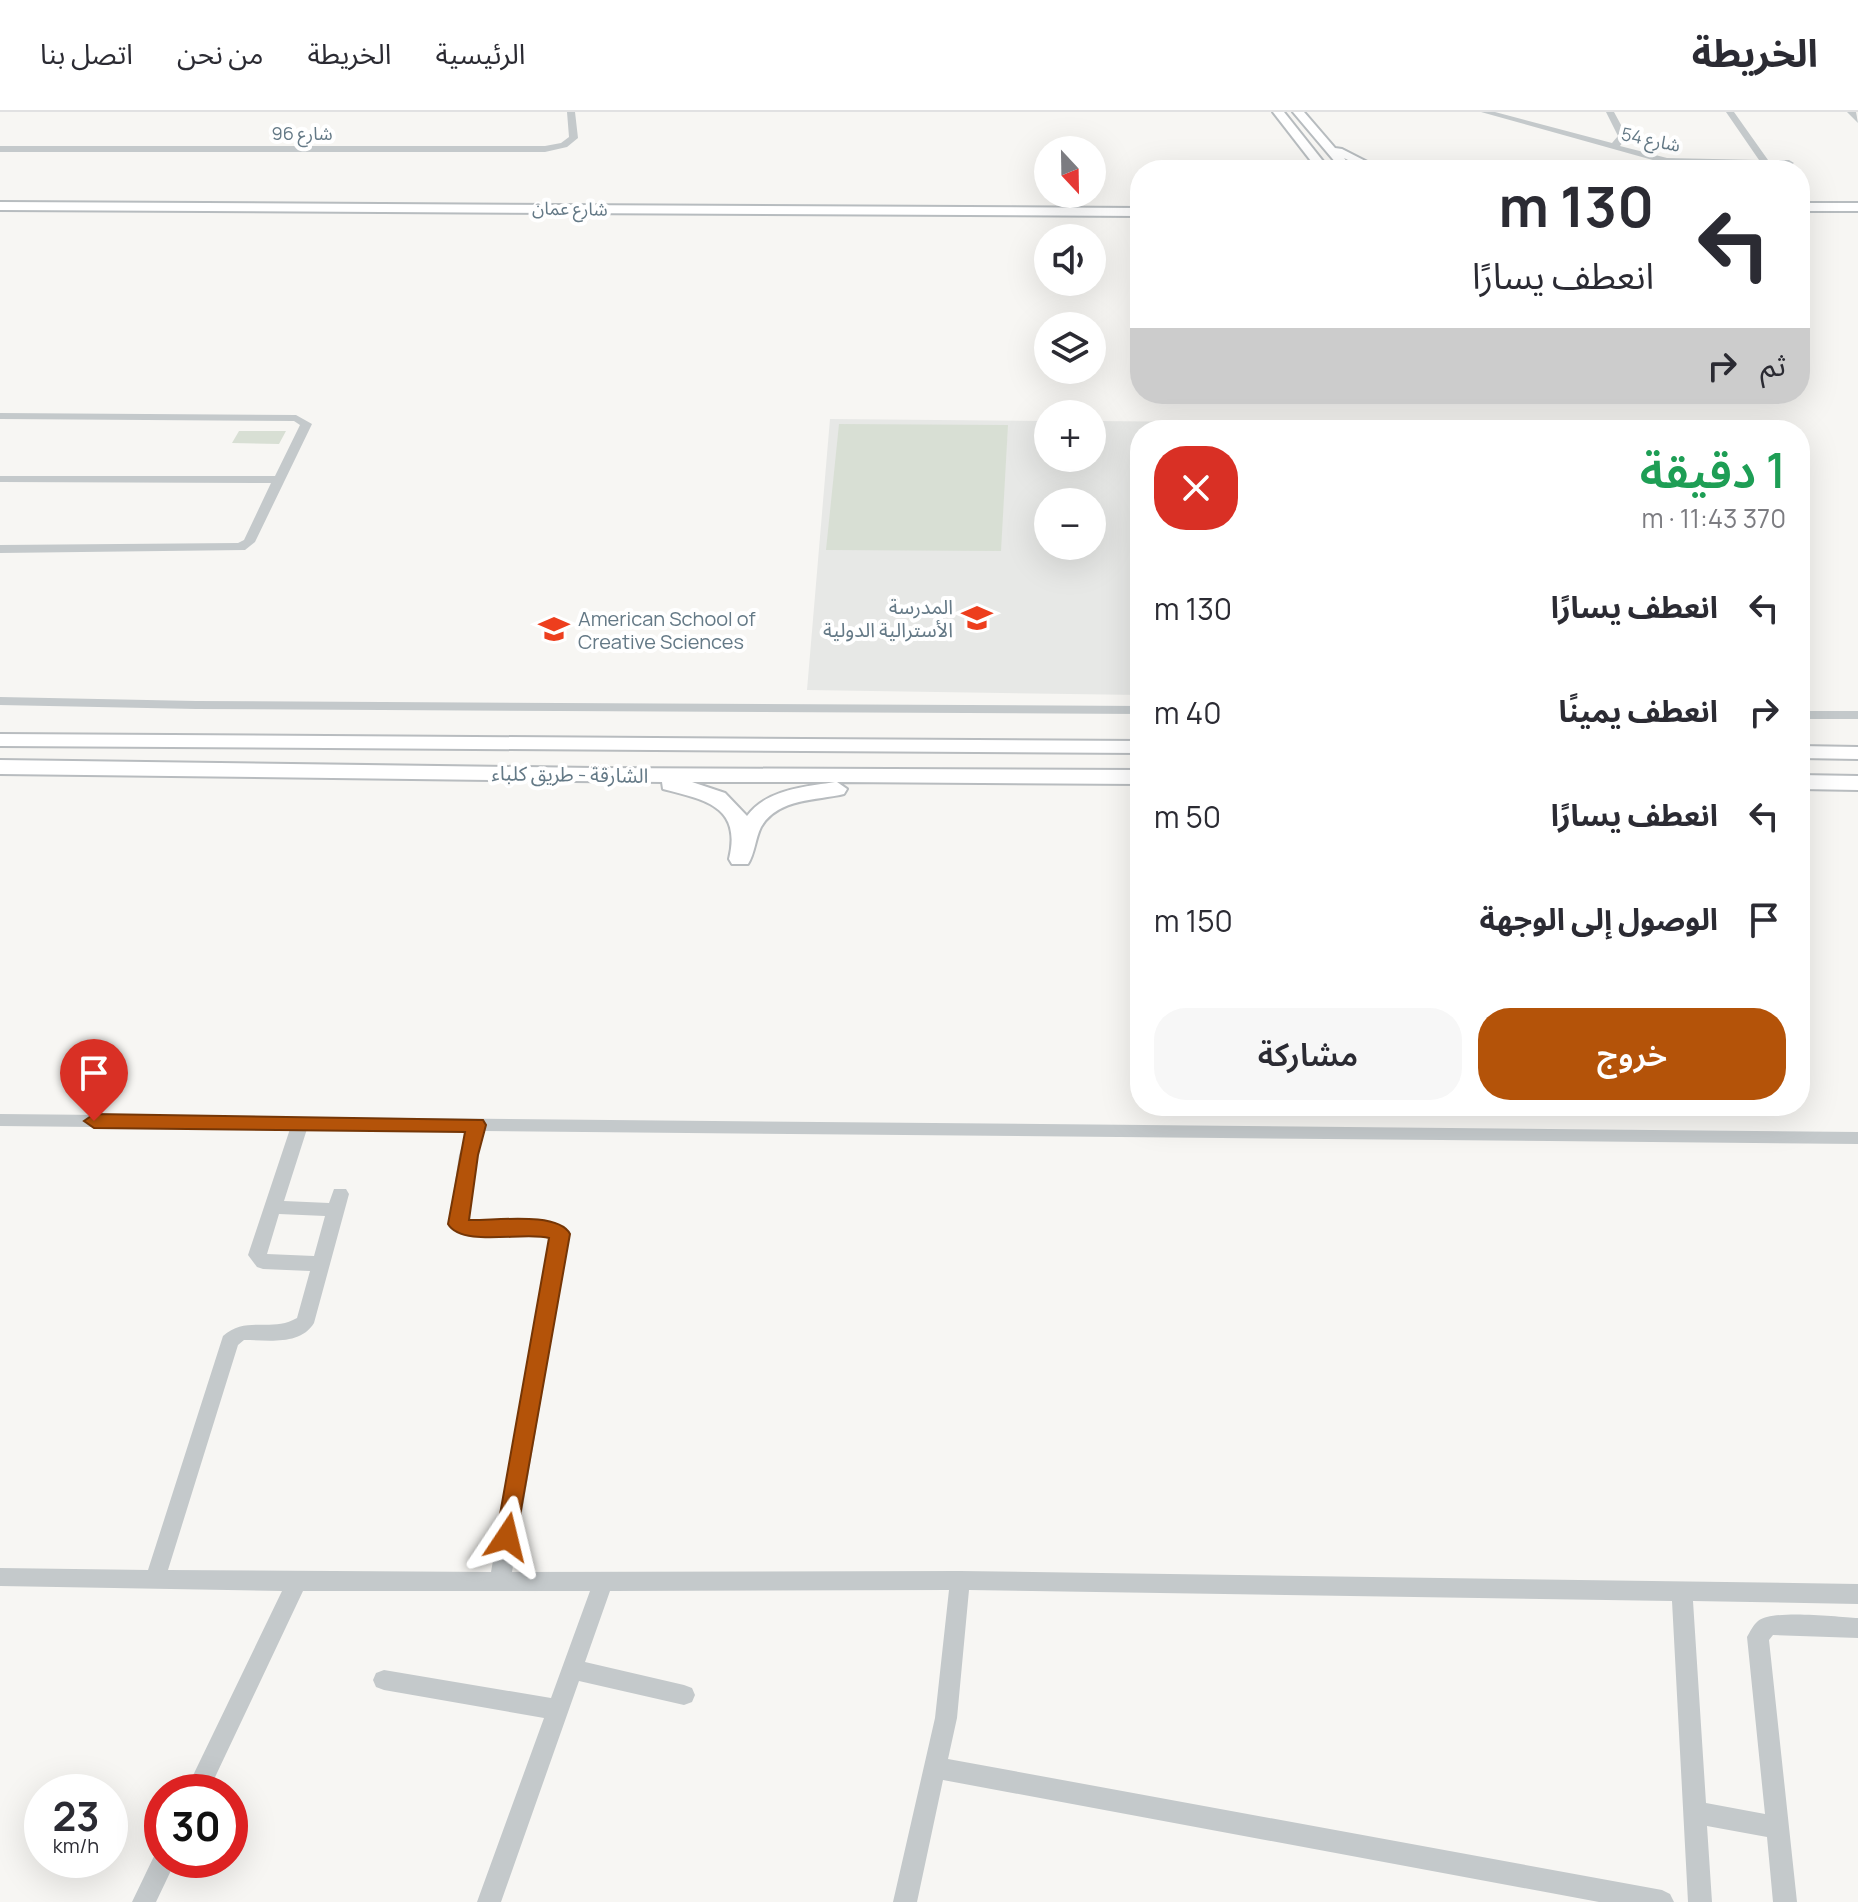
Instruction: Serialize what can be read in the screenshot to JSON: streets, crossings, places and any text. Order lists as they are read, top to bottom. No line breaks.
{"streets":{"highway":["الشارقة - طريق كلباء"],"main road":["شارع عمان"],"street":["شارع 96","شارع 54"]},"places":{"school or university":["المدرسة الأسترالية الدولية","American School of Creative Sciences"]},"north":"bottom","page":{"header":"الخريطة","nav":["الرئيسية","الخريطة","من نحن","اتصل بنا"],"map_buttons":["+","−"],"turn":["130 m","انعطف يسارًا"],"then":"ثم","heading":["1 دقيقة","370 m · 11:43"],"list":[{"name":"انعطف يسارًا","value":"130 m"},{"name":"انعطف يمينًا","value":"40 m"},{"name":"انعطف يسارًا","value":"50 m"},{"name":"الوصول إلى الوجهة","value":"150 m"}],"buttons":["خروج","مشاركة"],"speed":"23 km/h","limit":"30"}}
